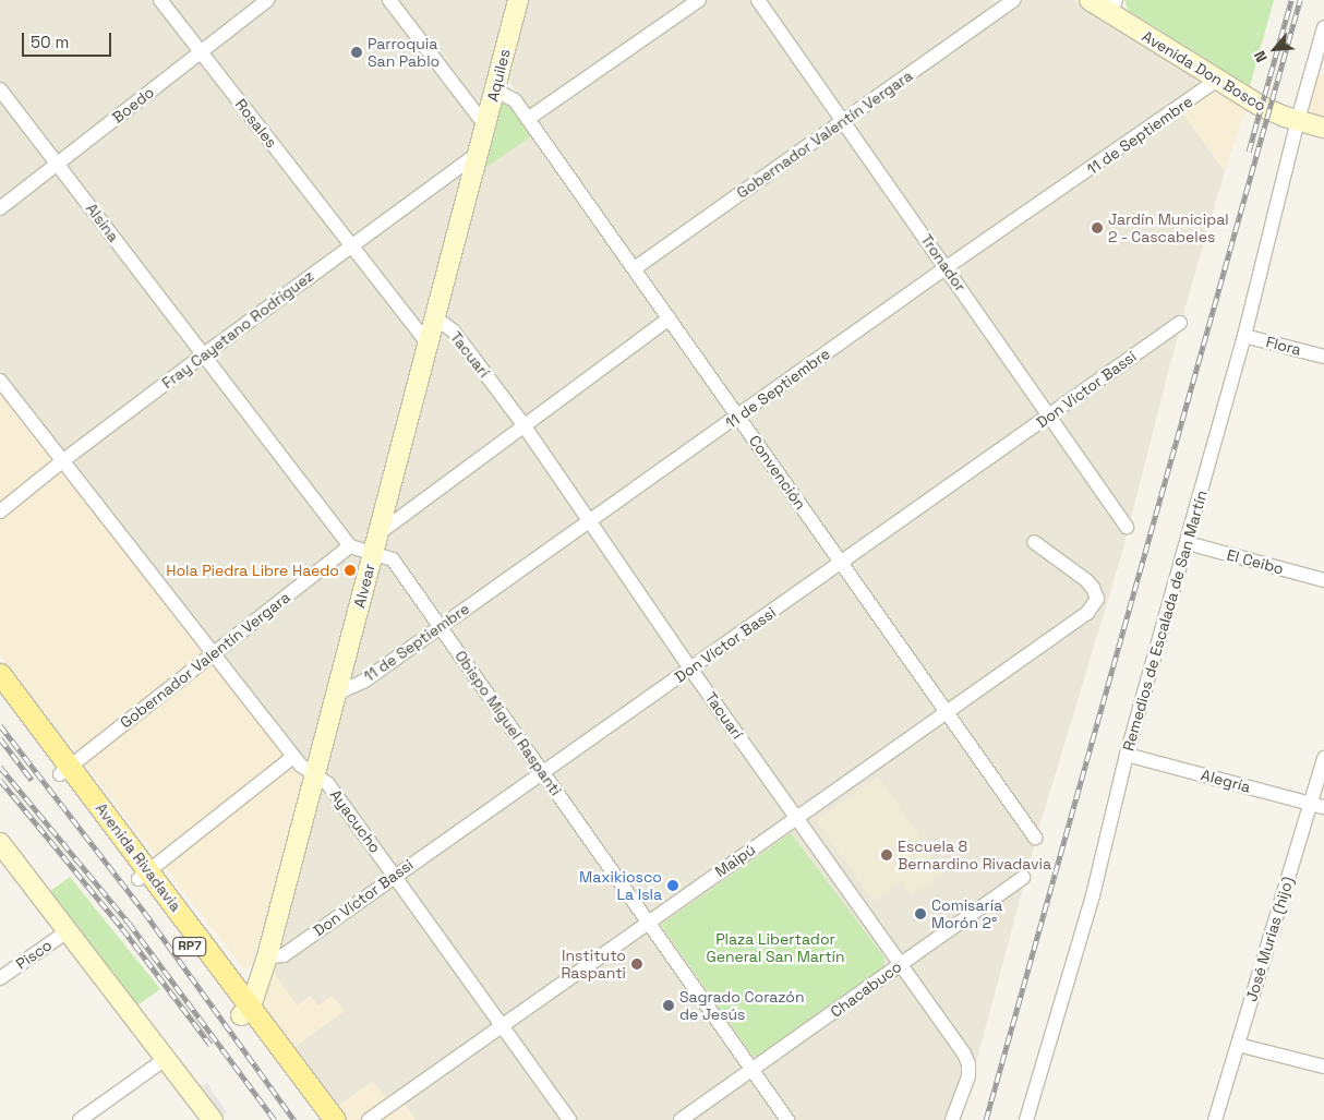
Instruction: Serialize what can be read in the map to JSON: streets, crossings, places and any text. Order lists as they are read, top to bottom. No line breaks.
{"streets":{"main road":["Avenida Rivadavia","RP7"],"street":["Avenida Don Bosco","Aquiles","Boedo","Rosales","Gobernador Valentín Vergara","11 de Septiembre","Alsina","Tronador","Fray Cayetano Rodríguez","Flora","Tacuarí","Don Víctor Bassi","Convención","El Ceibo","Alvear","Remedios de Escalada de San Martín","Obispo Miguel Raspanti","Alegría","Ayacucho","Maipú","José Murias (hijo)","Pisco","Chacabuco"]},"crossings":[["Avenida Don Bosco","11 de Septiembre"],["Avenida Don Bosco","Remedios de Escalada de San Martín"],["Aquiles","Fray Cayetano Rodríguez"],["Aquiles","Convención"],["Aquiles","Alvear"],["Boedo","Rosales"],["Boedo","Alsina"],["Rosales","Fray Cayetano Rodríguez"],["Rosales","Tacuarí"],["Gobernador Valentín Vergara","Tronador"],["Gobernador Valentín Vergara","Convención"],["Gobernador Valentín Vergara","Obispo Miguel Raspanti"],["Gobernador Valentín Vergara","Ayacucho"],["Gobernador Valentín Vergara","Avenida Rivadavia"],["11 de Septiembre","Tronador"],["11 de Septiembre","Tacuarí"],["11 de Septiembre","Convención"],["11 de Septiembre","Alvear"],["11 de Septiembre","Obispo Miguel Raspanti"],["Alsina","Fray Cayetano Rodríguez"],["Tronador","Don Víctor Bassi"],["Fray Cayetano Rodríguez","Tacuarí"],["Fray Cayetano Rodríguez","Alvear"],["Fray Cayetano Rodríguez","Ayacucho"],["Flora","Remedios de Escalada de San Martín"],["Tacuarí","Don Víctor Bassi"],["Tacuarí","Alvear"],["Tacuarí","Maipú"],["Tacuarí","Chacabuco"],["Don Víctor Bassi","Convención"],["Don Víctor Bassi","Alvear"],["Don Víctor Bassi","Obispo Miguel Raspanti"],["Don Víctor Bassi","Ayacucho"],["Convención","Maipú"],["El Ceibo","Remedios de Escalada de San Martín"],["Alvear","Obispo Miguel Raspanti"],["Alvear","Ayacucho"],["Alvear","Avenida Rivadavia"],["Remedios de Escalada de San Martín","Alegría"],["Obispo Miguel Raspanti","Maipú"],["Obispo Miguel Raspanti","Chacabuco"],["Alegría","José Murias (hijo)"],["Ayacucho","Maipú"]],"parks":["Plaza Libertador General San Martín"],"places":["Parroquia San Pablo","Jardín Municipal 2 - Cascabeles","Hola Piedra Libre Haedo","Escuela 8 Bernardino Rivadavia","Maxikiosco La Isla","Comisaría Morón 2°","Instituto Raspanti","Sagrado Corazón de Jesús"],"scale_bar":"50 m","north":"bottom left"}
